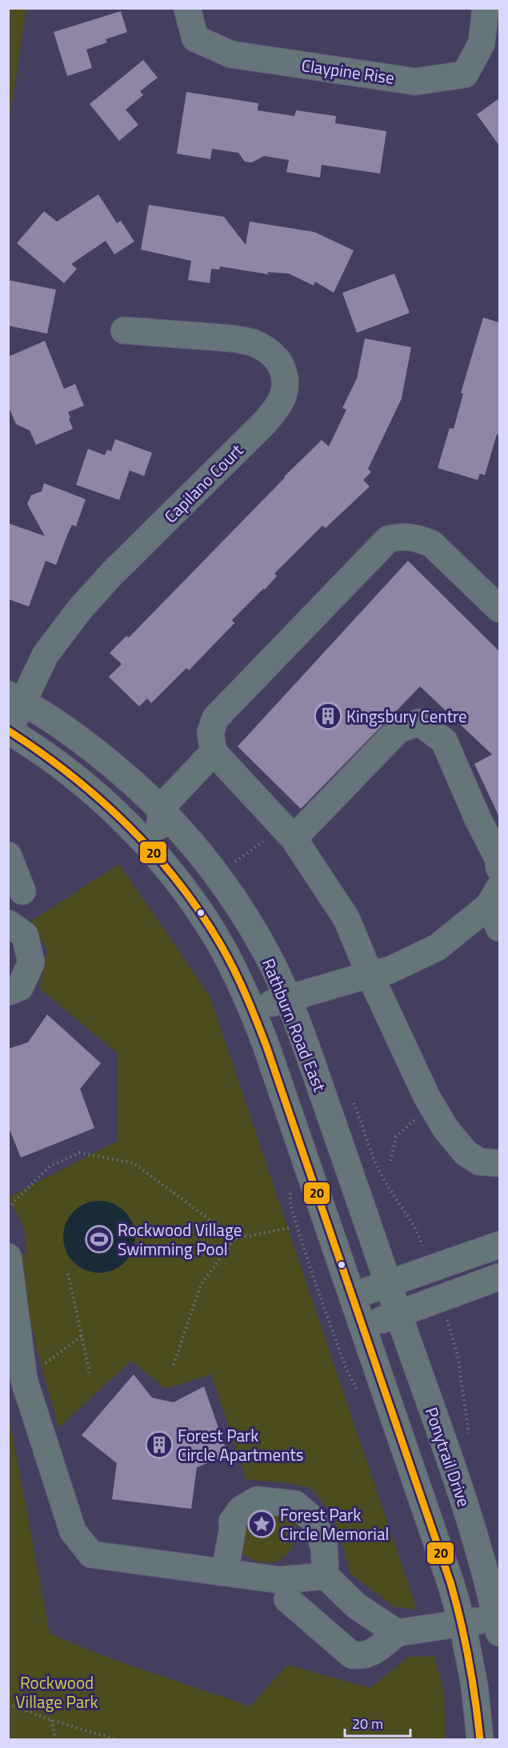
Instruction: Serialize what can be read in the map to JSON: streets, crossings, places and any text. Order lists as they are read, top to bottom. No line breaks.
{"streets":{"street":["Claypine Rise","Capilano Court","Rathburn Road East","Ponytrail Drive"]},"crossings":[["Capilano Court","Rathburn Road East"],["Rathburn Road East","Ponytrail Drive"]],"parks":["Rockwood Village Park"],"places":{"building":["Kingsbury Centre","Forest Park Circle Apartments"],"sports":["Rockwood Village Swimming Pool"],"place":["Forest Park Circle Memorial"]},"lines":["transit line 20"],"scale_bar":"20 m"}
